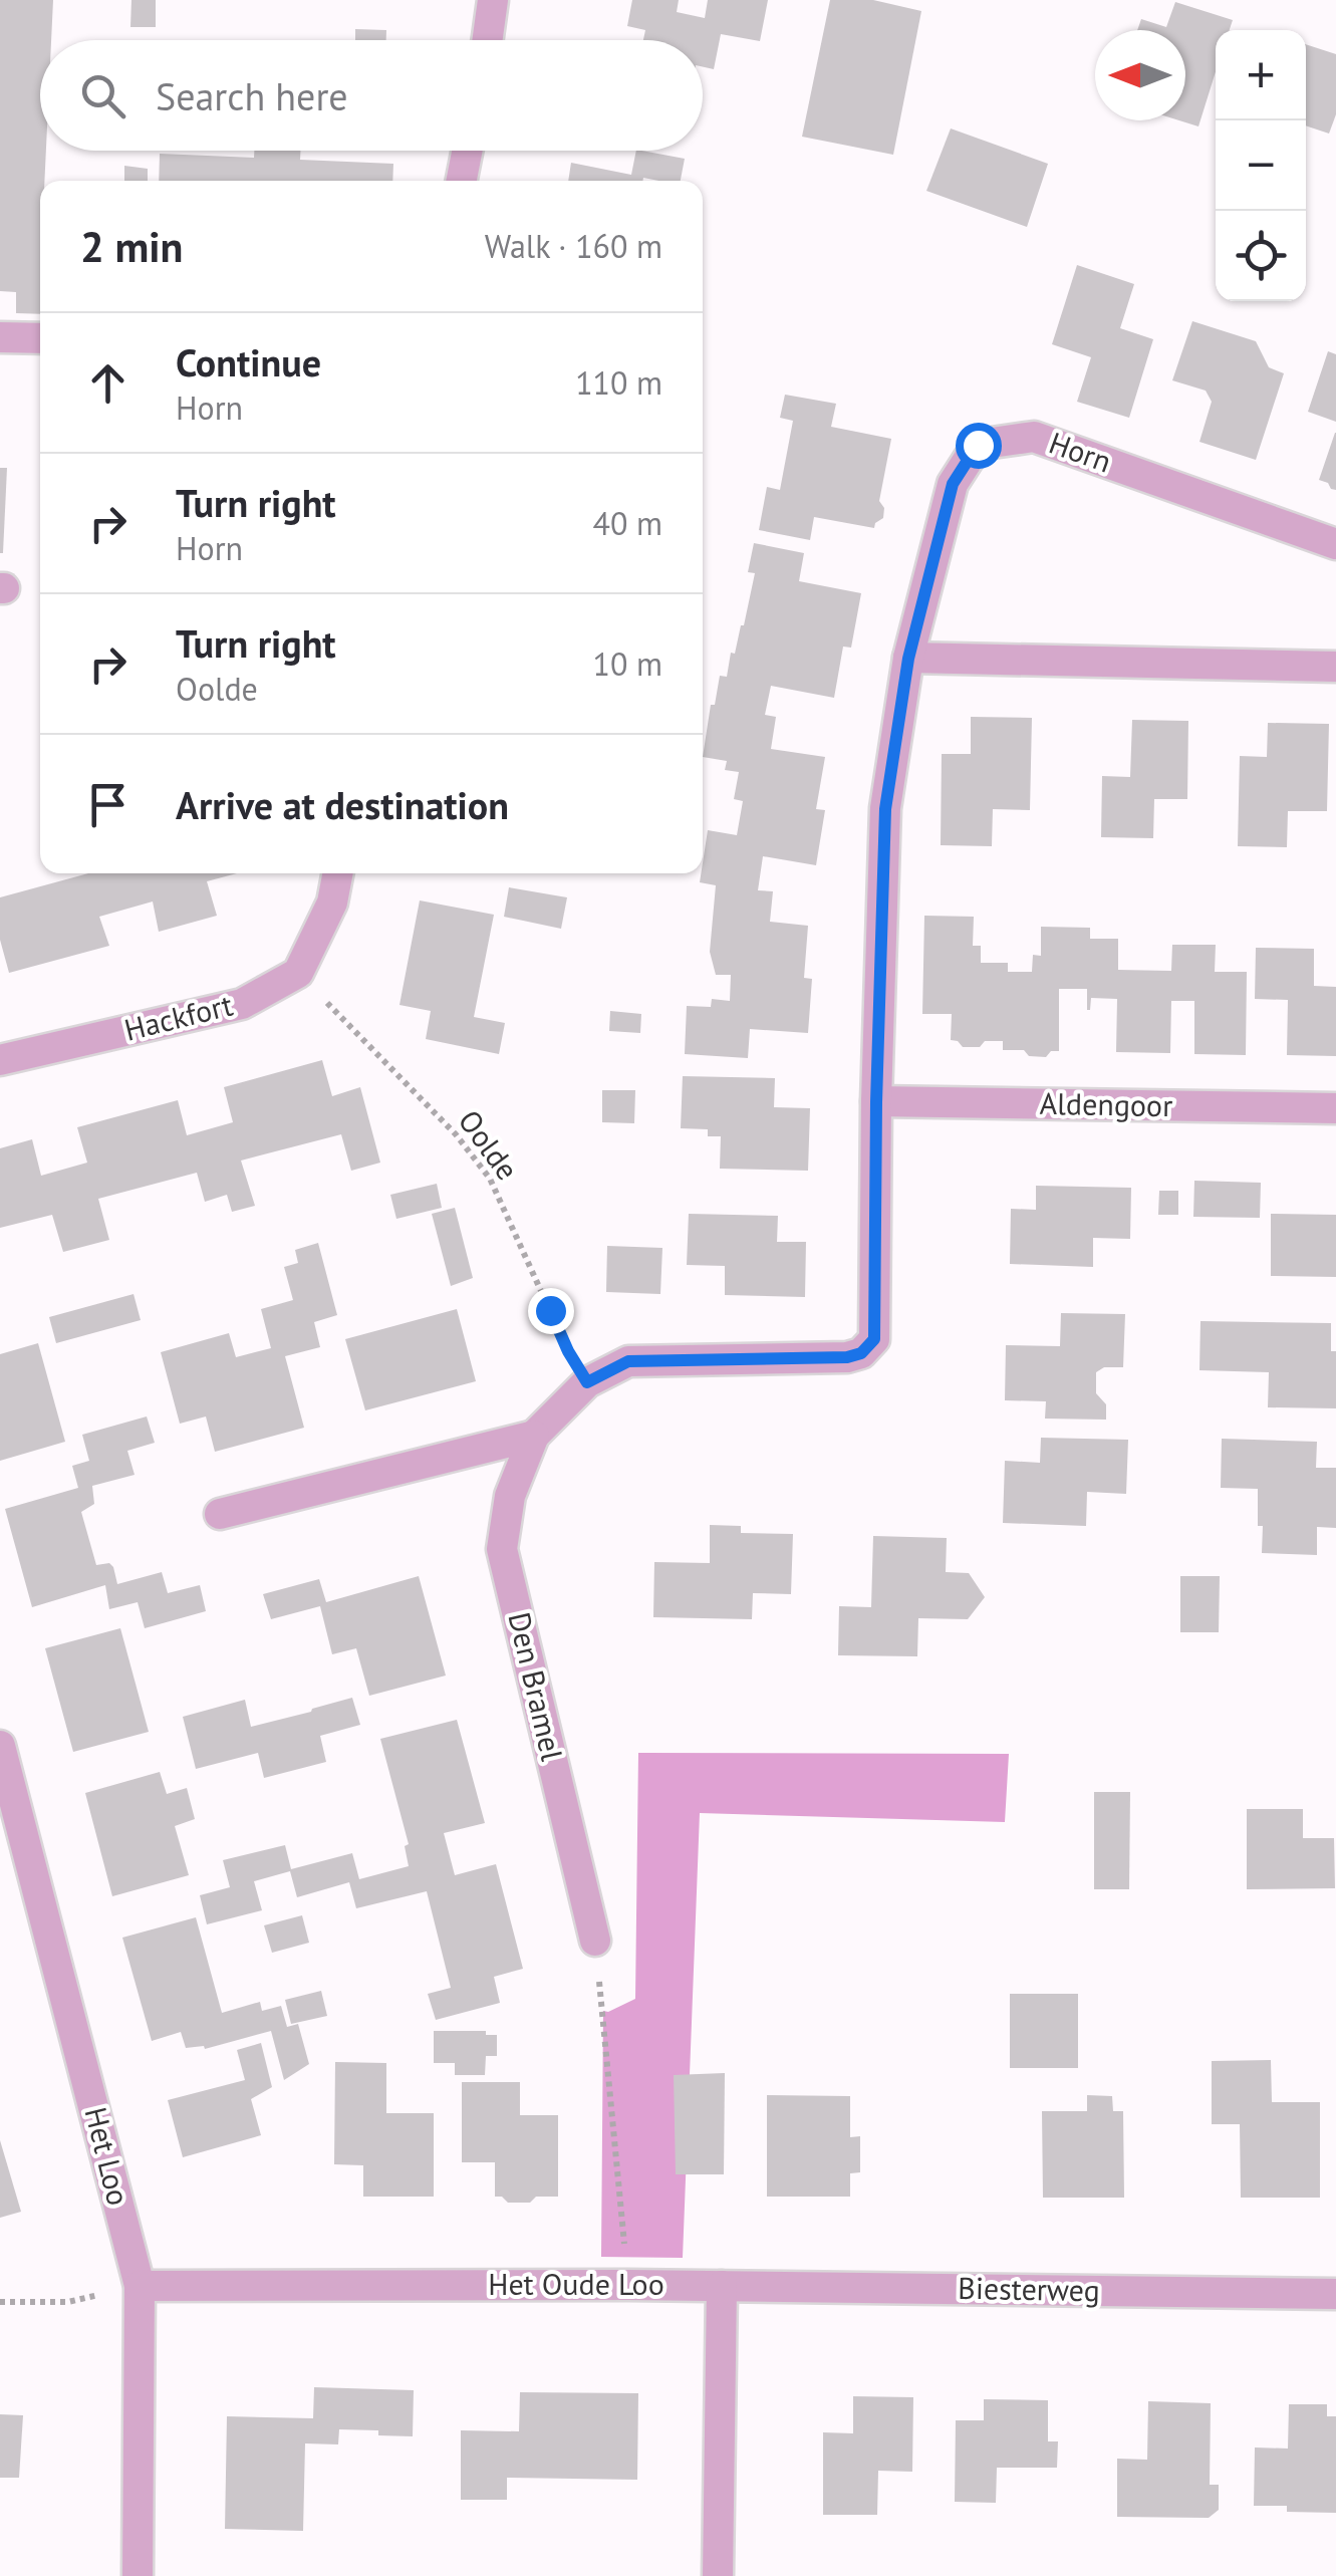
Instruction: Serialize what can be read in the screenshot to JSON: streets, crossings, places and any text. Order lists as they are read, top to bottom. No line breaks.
{"streets":{"street":["Horn","Hackfort","Aldengoor","Den Bramel","Het Loo","Het Oude Loo","Biesterweg"],"path":["Oolde"]},"crossings":[["Horn","Aldengoor"],["Horn","Oolde"],["Horn","Den Bramel"],["Hackfort","Oolde"],["Oolde","Den Bramel"],["Het Loo","Het Oude Loo"],["Het Oude Loo","Biesterweg"]],"north":"left","page":{"map_buttons":["+","−"],"search":"Search here","heading":["2 min","Walk · 160 m"],"list":[["Continue","Horn","110 m"],["Turn right","Horn","40 m"],["Turn right","Oolde","10 m"],"Arrive at destination"]}}
